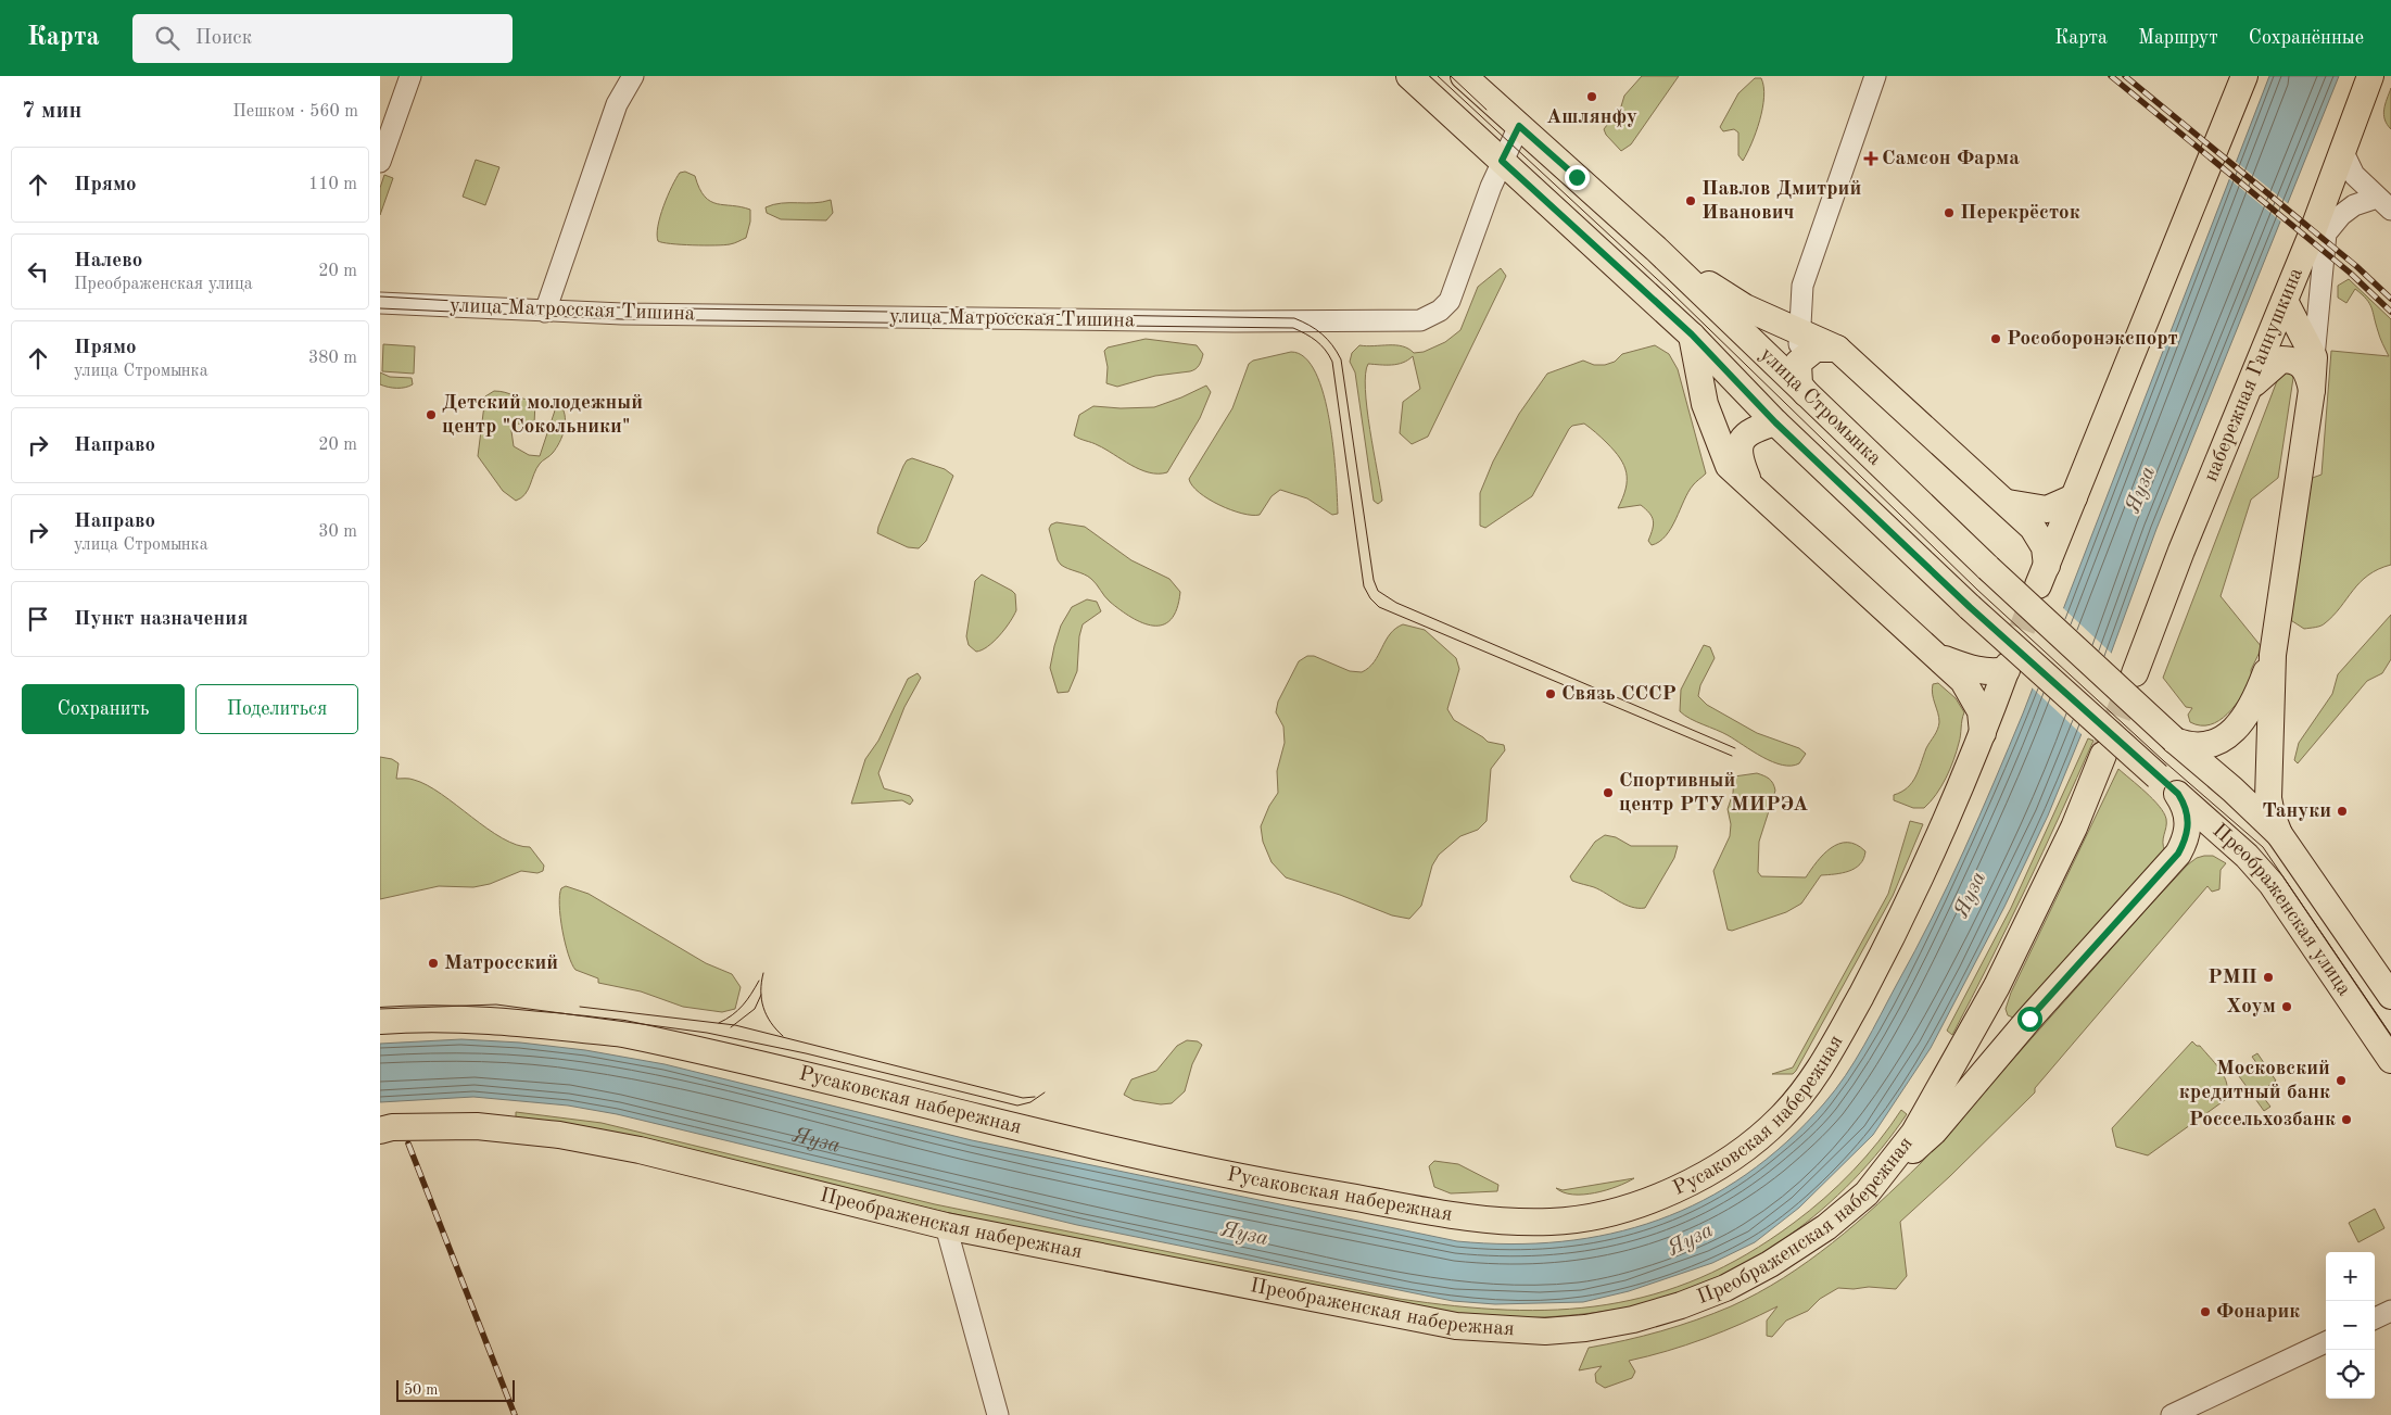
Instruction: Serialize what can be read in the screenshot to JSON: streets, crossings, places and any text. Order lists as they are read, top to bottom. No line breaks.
{"streets":{"main road":["набережная Ганнушкина","улица Стромынка","Преображенская улица","Русаковская набережная","Преображенская набережная"],"street":["улица Матросская Тишина"]},"crossings":[["улица Матросская Тишина","улица Стромынка"],["улица Стромынка","Преображенская улица"]],"water":["Яуза"],"places":{"other":["Ашлянфу","Павлов Дмитрий Иванович","Перекрёсток","Рособоронэкспорт","Детский молодежный центр \"Сокольники\"","Связь СССР","Спортивный центр РТУ МИРЭА","Тануки","Матросский","РМП","Хоум","Московский кредитный банк","Россельхозбанк","Фонарик"],"health":["Самсон Фарма"]},"scale_bar":"50 m","page":{"header":"Карта","search":"Поиск","nav":["Карта","Маршрут","Сохранённые"],"heading":["7 мин","Пешком · 560 m"],"list":[["Прямо","110 m"],["Налево","Преображенская улица","20 m"],["Прямо","улица Стромынка","380 m"],["Направо","20 m"],["Направо","улица Стромынка","30 m"],"Пункт назначения"],"buttons":["Сохранить","Поделиться"],"map_buttons":["+","−"],"scale":"50 m"}}
